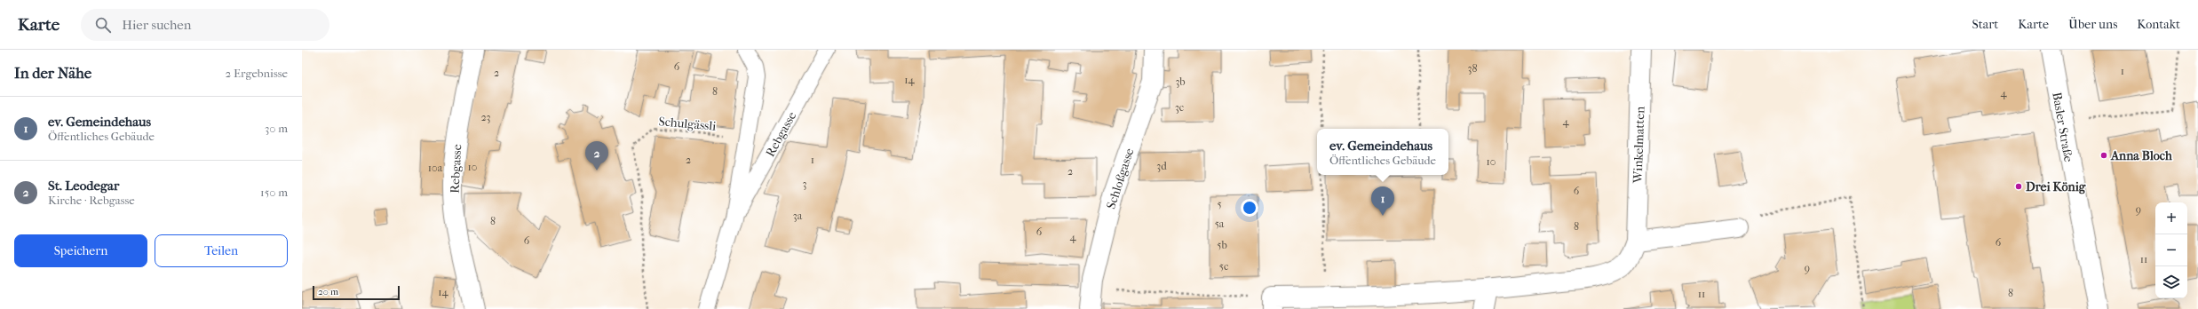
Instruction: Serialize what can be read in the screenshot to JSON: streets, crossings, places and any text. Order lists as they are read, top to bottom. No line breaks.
{"streets":{"street":["Basler Straße","Rebgasse","Winkelmatten","Schloßgasse"],"path":["Schulgässli"]},"crossings":[["Schulgässli","Rebgasse"]],"places":["Anna Bloch","Drei König"],"house_numbers":["6","38","1","2","14","3b","8","4","3c","23","4","2","1","10","3d","10","10a","2","3","6","5","9","3a","8","5a","8","6","4","6","6","5b","11","5c","9","14","8","11"],"scale_bar":"20 m","page":{"header":"Karte","search":"Hier suchen","nav":["Start","Karte","Über uns","Kontakt"],"heading":["In der Nähe","2 Ergebnisse"],"list":[{"mark":"1","name":"ev. Gemeindehaus","note":"Öffentliches Gebäude","value":"30 m"},{"mark":"2","name":"St. Leodegar","note":"Kirche · Rebgasse","value":"150 m"}],"popup":["ev. Gemeindehaus","Öffentliches Gebäude"],"pins":["2","1"],"map_buttons":["+","−"],"buttons":["Speichern","Teilen"],"scale":"20 m"}}
